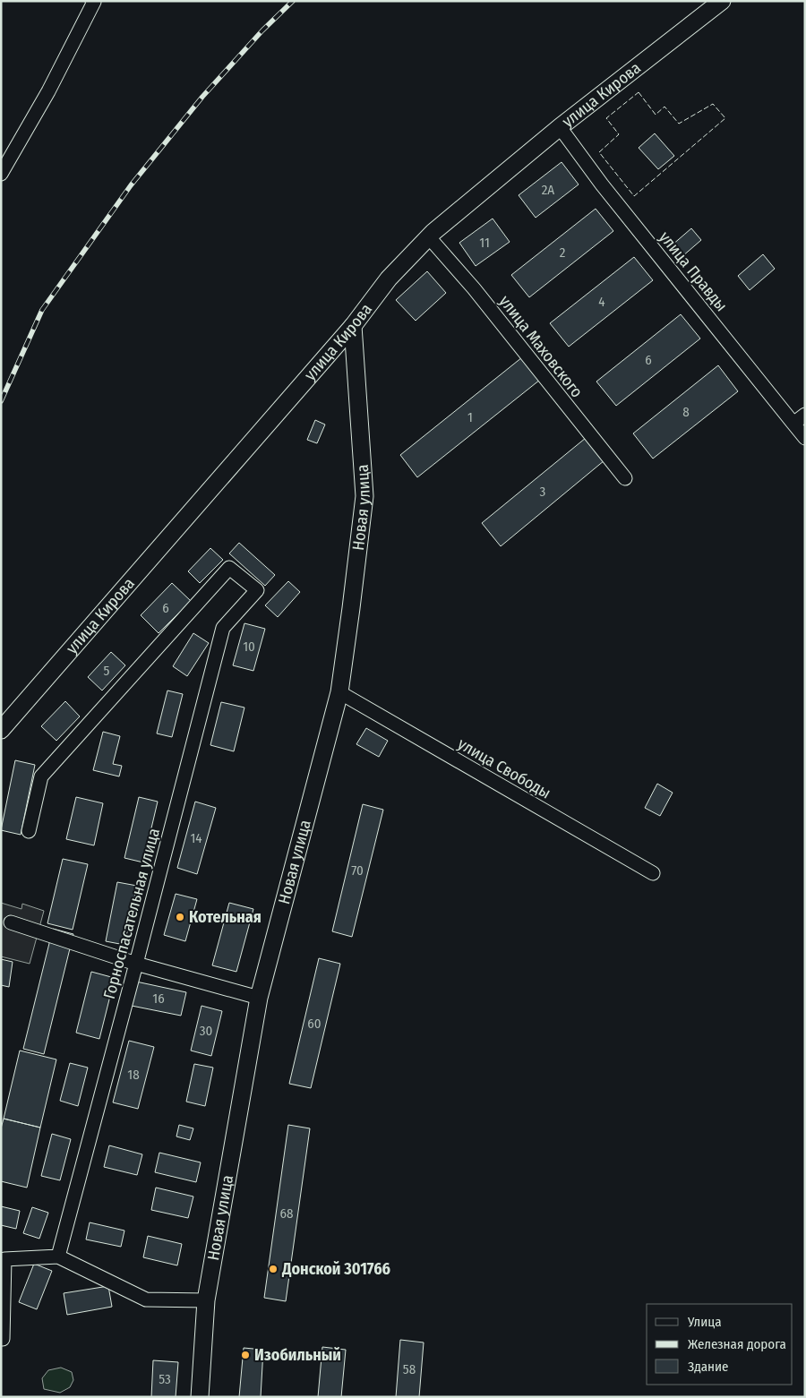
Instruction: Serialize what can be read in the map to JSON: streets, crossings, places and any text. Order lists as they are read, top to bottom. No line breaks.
{"streets":{"main road":["улица Кирова","Новая улица"],"street":["улица Правды","улица Маховского","улица Свободы","Горноспасательная улица"]},"crossings":[["улица Кирова","улица Правды"],["улица Кирова","улица Маховского"],["улица Кирова","Новая улица"],["Новая улица","улица Свободы"]],"places":["Котельная","Донской 301766","Изобильный"],"house_numbers":["2А","11","2","4","6","8","1","3","6","10","5","14","70","16","60","30","18","68","58","53"],"legend":["Улица","Железная дорога","Здание"]}
